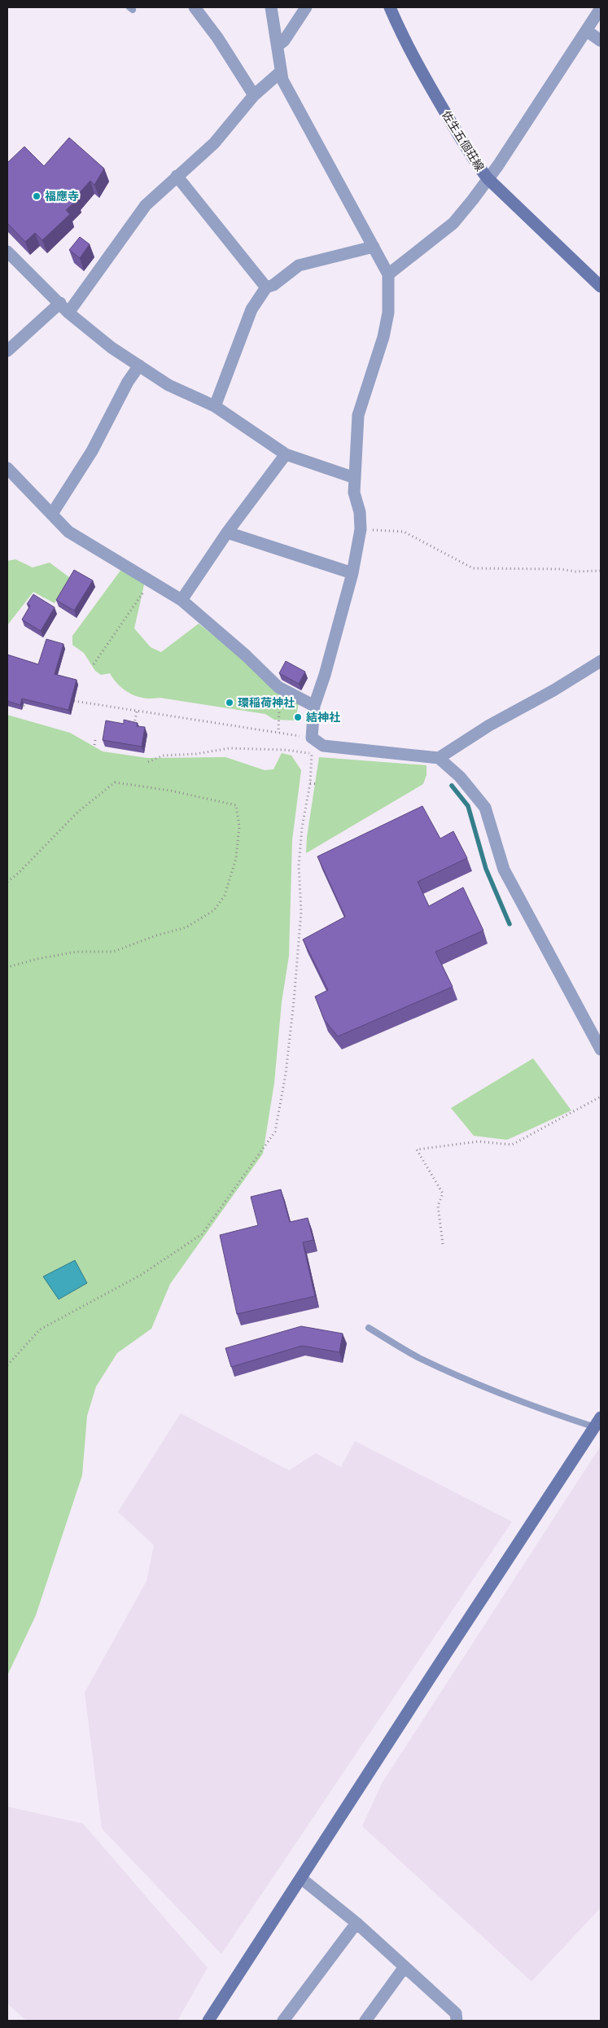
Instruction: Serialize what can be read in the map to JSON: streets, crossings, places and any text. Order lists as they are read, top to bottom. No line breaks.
{"streets":{"street":["佐生五個荘線"]},"places":["福應寺","環稲荷神社","結神社"]}
